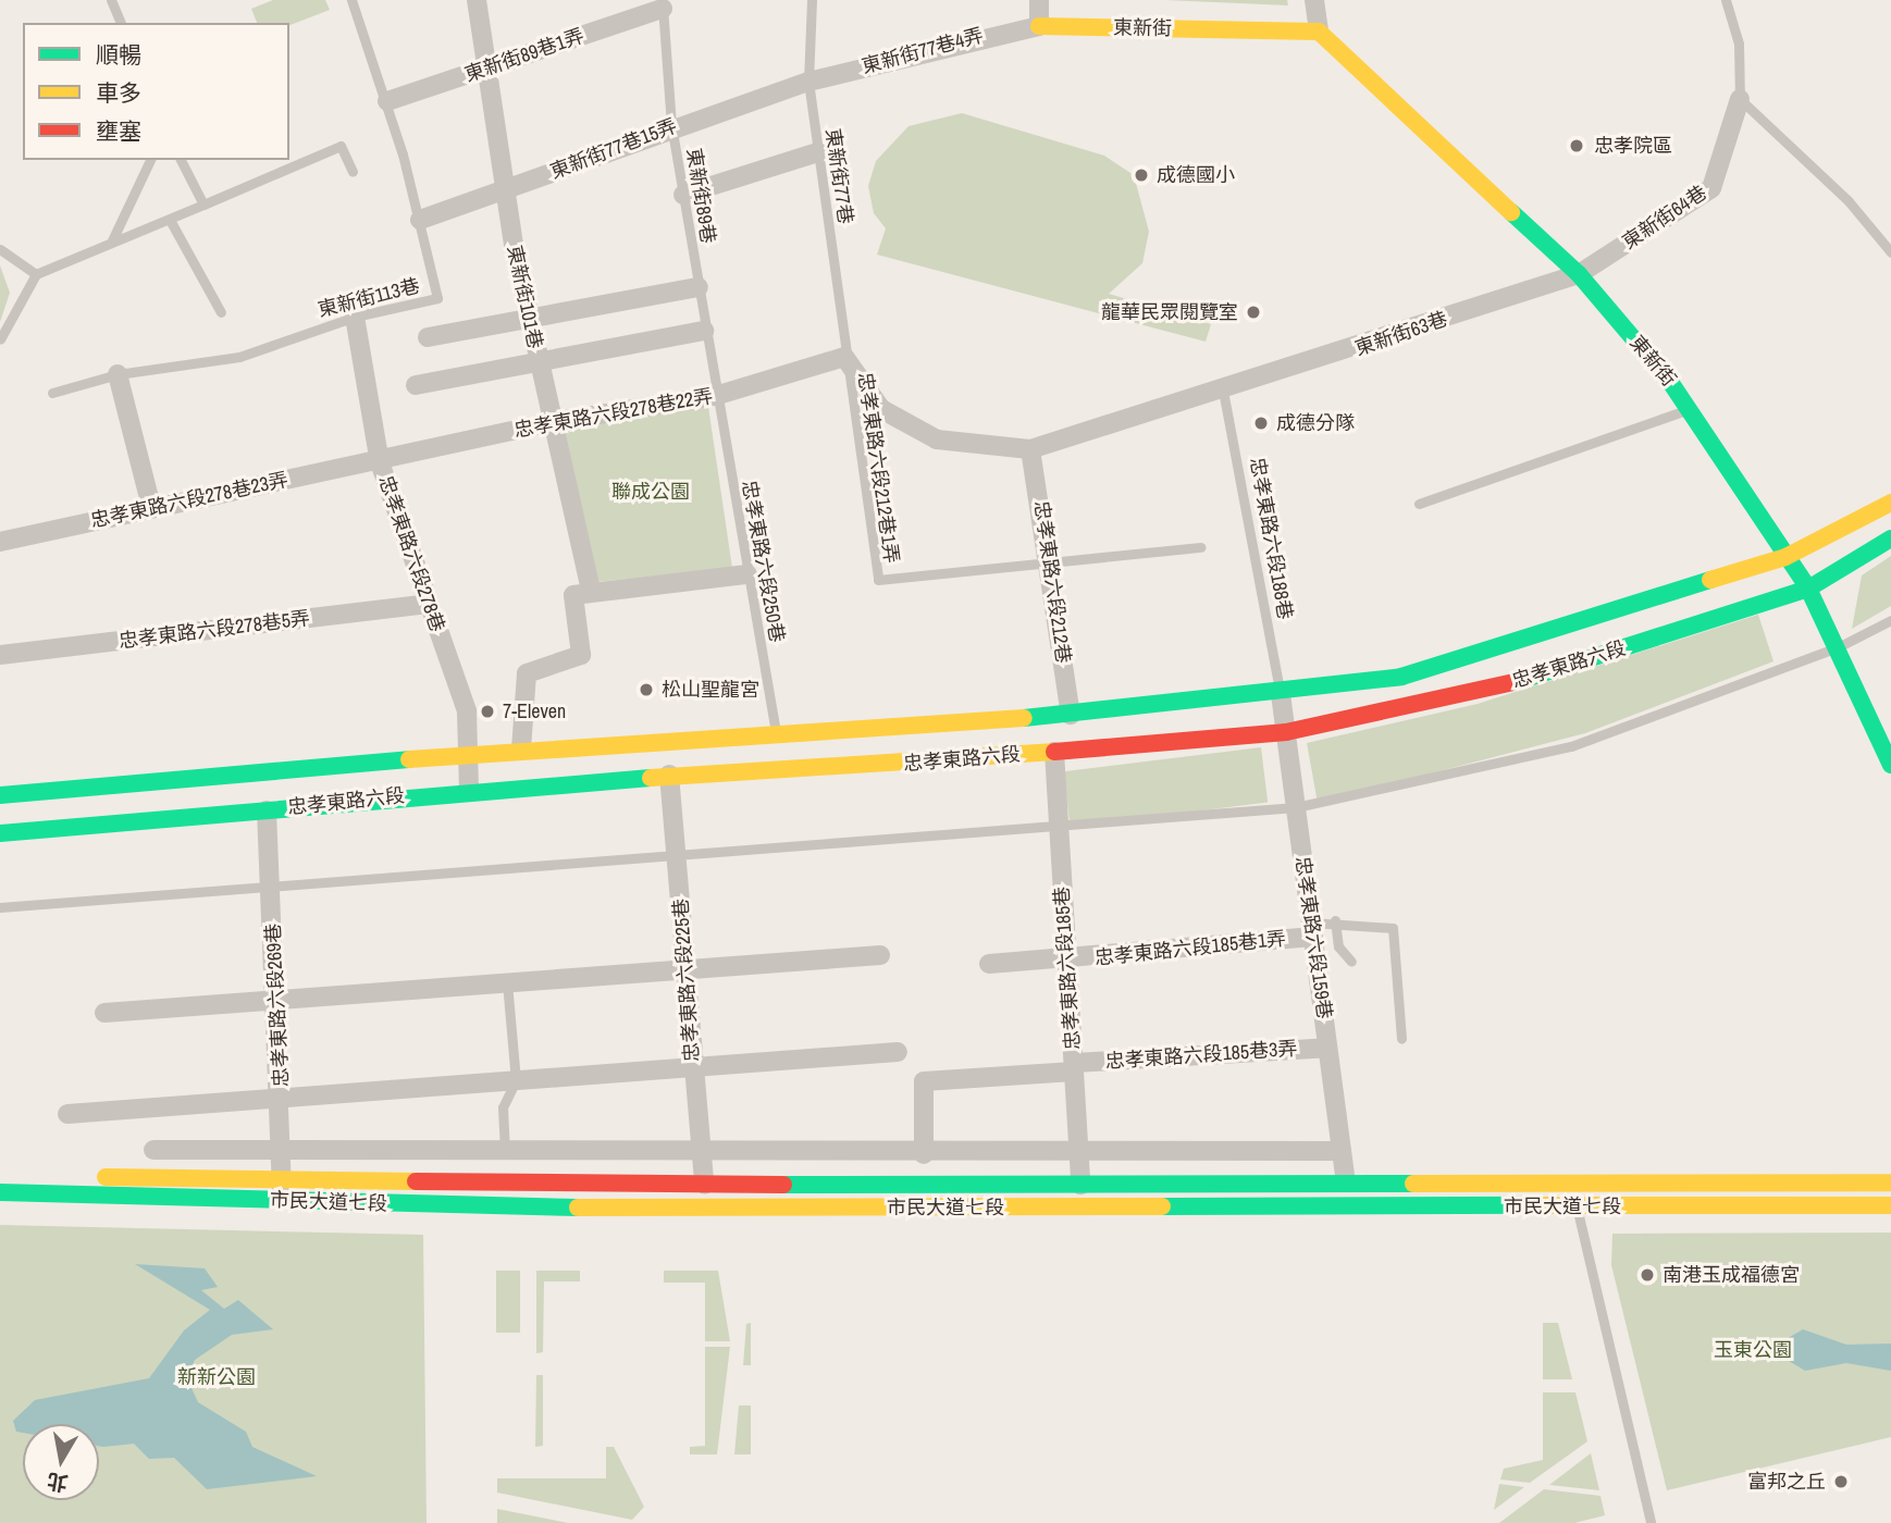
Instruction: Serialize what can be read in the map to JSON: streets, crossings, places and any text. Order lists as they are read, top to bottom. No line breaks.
{"streets":{"street":["東新街","東新街77巷4弄","東新街89巷1弄","東新街77巷15弄","東新街64巷","東新街101巷","東新街63巷","忠孝東路六段278巷22弄","忠孝東路六段278巷23弄","忠孝東路六段278巷","忠孝東路六段212巷","忠孝東路六段278巷5弄","忠孝東路六段","忠孝東路六段159巷","忠孝東路六段185巷1弄","忠孝東路六段185巷","忠孝東路六段225巷","忠孝東路六段269巷","忠孝東路六段185巷3弄","市民大道七段"],"lane":["東新街77巷","東新街89巷","東新街113巷","忠孝東路六段212巷1弄","忠孝東路六段188巷","忠孝東路六段250巷"]},"crossings":[["東新街","東新街77巷4弄"],["東新街","東新街64巷"],["東新街","東新街63巷"],["東新街","忠孝東路六段"],["東新街77巷4弄","東新街77巷15弄"],["東新街77巷4弄","東新街77巷"],["東新街89巷1弄","東新街89巷"],["東新街89巷1弄","東新街101巷"],["東新街89巷1弄","東新街113巷"],["東新街77巷15弄","東新街77巷"],["東新街77巷15弄","東新街89巷"],["東新街77巷15弄","東新街101巷"],["東新街77巷15弄","東新街113巷"],["東新街77巷","忠孝東路六段278巷22弄"],["東新街77巷","忠孝東路六段212巷1弄"],["東新街89巷","忠孝東路六段278巷22弄"],["東新街89巷","忠孝東路六段250巷"],["東新街64巷","東新街63巷"],["東新街101巷","忠孝東路六段278巷22弄"],["東新街113巷","忠孝東路六段278巷"],["東新街63巷","忠孝東路六段188巷"],["東新街63巷","忠孝東路六段212巷"],["忠孝東路六段278巷22弄","忠孝東路六段212巷1弄"],["忠孝東路六段278巷22弄","忠孝東路六段278巷23弄"],["忠孝東路六段278巷22弄","忠孝東路六段278巷"],["忠孝東路六段278巷22弄","忠孝東路六段250巷"],["忠孝東路六段212巷1弄","忠孝東路六段212巷"],["忠孝東路六段278巷23弄","忠孝東路六段278巷"],["忠孝東路六段188巷","忠孝東路六段"],["忠孝東路六段188巷","忠孝東路六段159巷"],["忠孝東路六段278巷","忠孝東路六段278巷5弄"],["忠孝東路六段278巷","忠孝東路六段"],["忠孝東路六段250巷","忠孝東路六段"],["忠孝東路六段212巷","忠孝東路六段"],["忠孝東路六段","忠孝東路六段159巷"],["忠孝東路六段","忠孝東路六段185巷"],["忠孝東路六段","忠孝東路六段225巷"],["忠孝東路六段","忠孝東路六段269巷"],["忠孝東路六段159巷","忠孝東路六段185巷1弄"],["忠孝東路六段159巷","忠孝東路六段185巷3弄"],["忠孝東路六段159巷","市民大道七段"],["忠孝東路六段185巷1弄","忠孝東路六段185巷"],["忠孝東路六段185巷","忠孝東路六段185巷3弄"],["忠孝東路六段185巷","市民大道七段"],["忠孝東路六段225巷","市民大道七段"],["忠孝東路六段269巷","市民大道七段"]],"parks":["聯成公園","玉東公園","新新公園"],"places":["忠孝院區","成德國小","龍華民眾閱覽室","成德分隊","松山聖龍宮","7-Eleven","南港玉成福德宮","富邦之丘"],"legend":["順暢","車多","壅塞"],"north":"bottom"}
